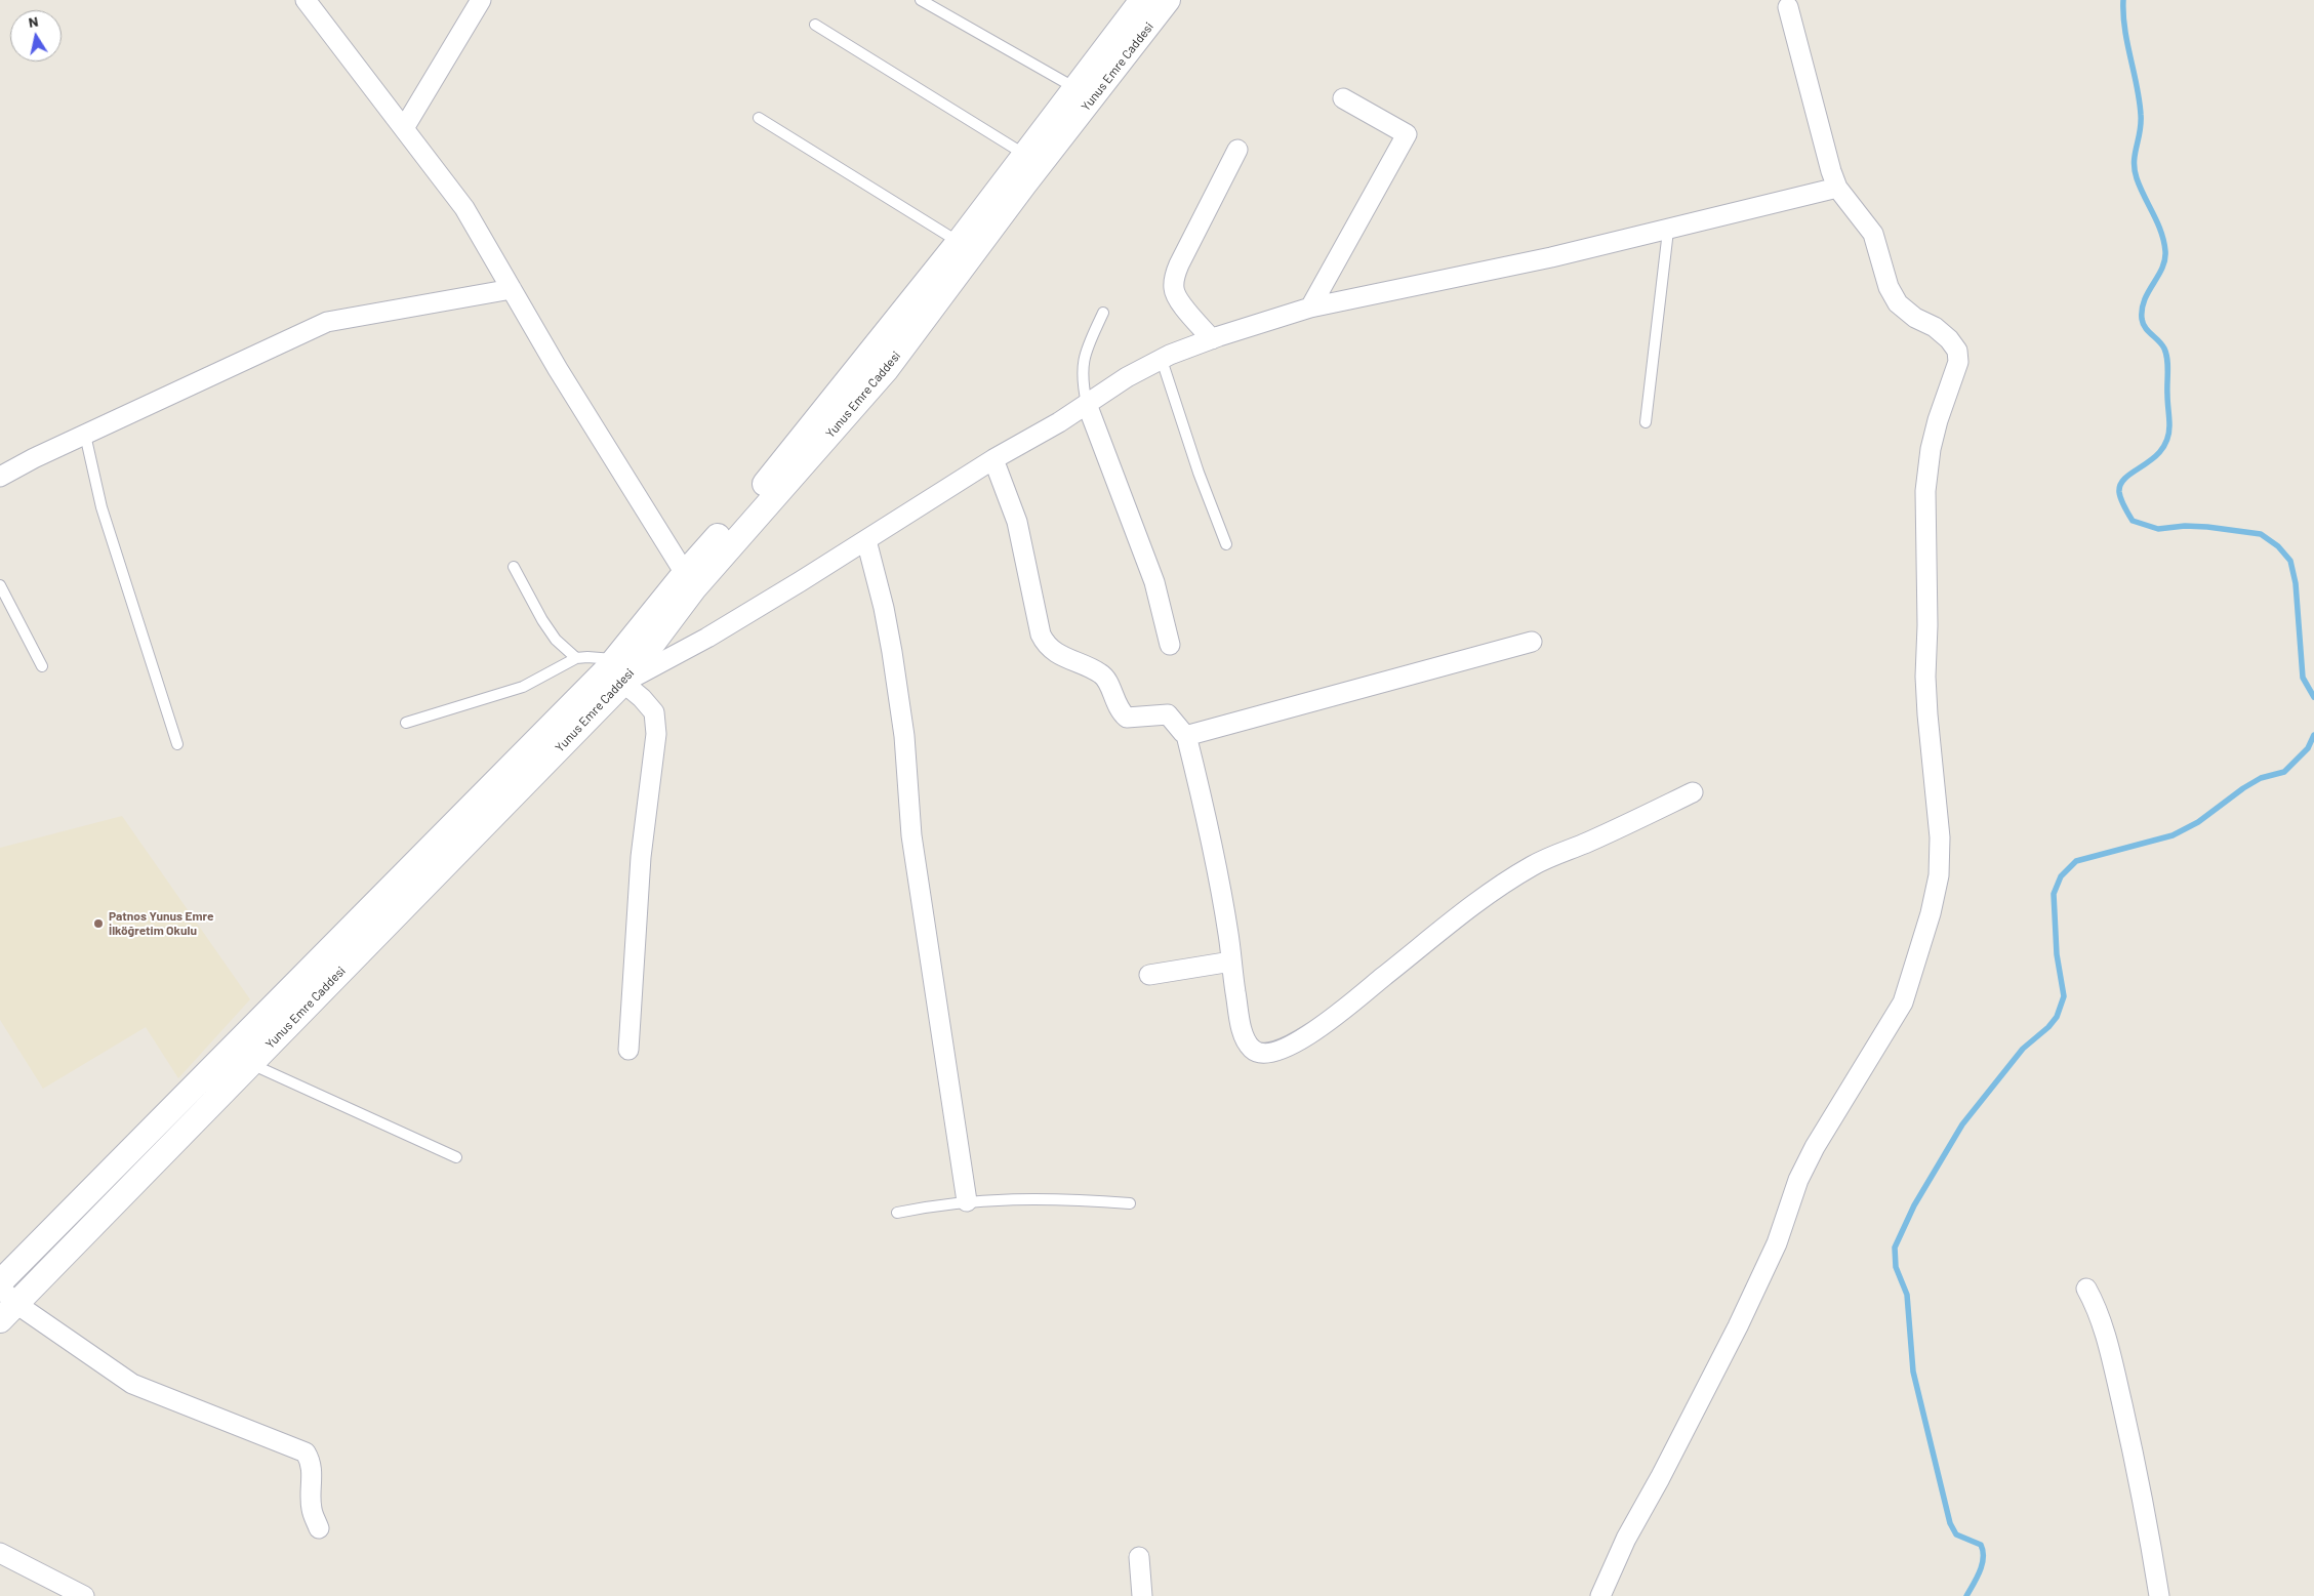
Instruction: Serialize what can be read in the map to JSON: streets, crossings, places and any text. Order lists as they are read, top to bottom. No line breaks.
{"streets":{"street":["Yunus Emre Caddesi"]},"places":["Patnos Yunus Emre İlköğretim Okulu"],"north":"top"}
